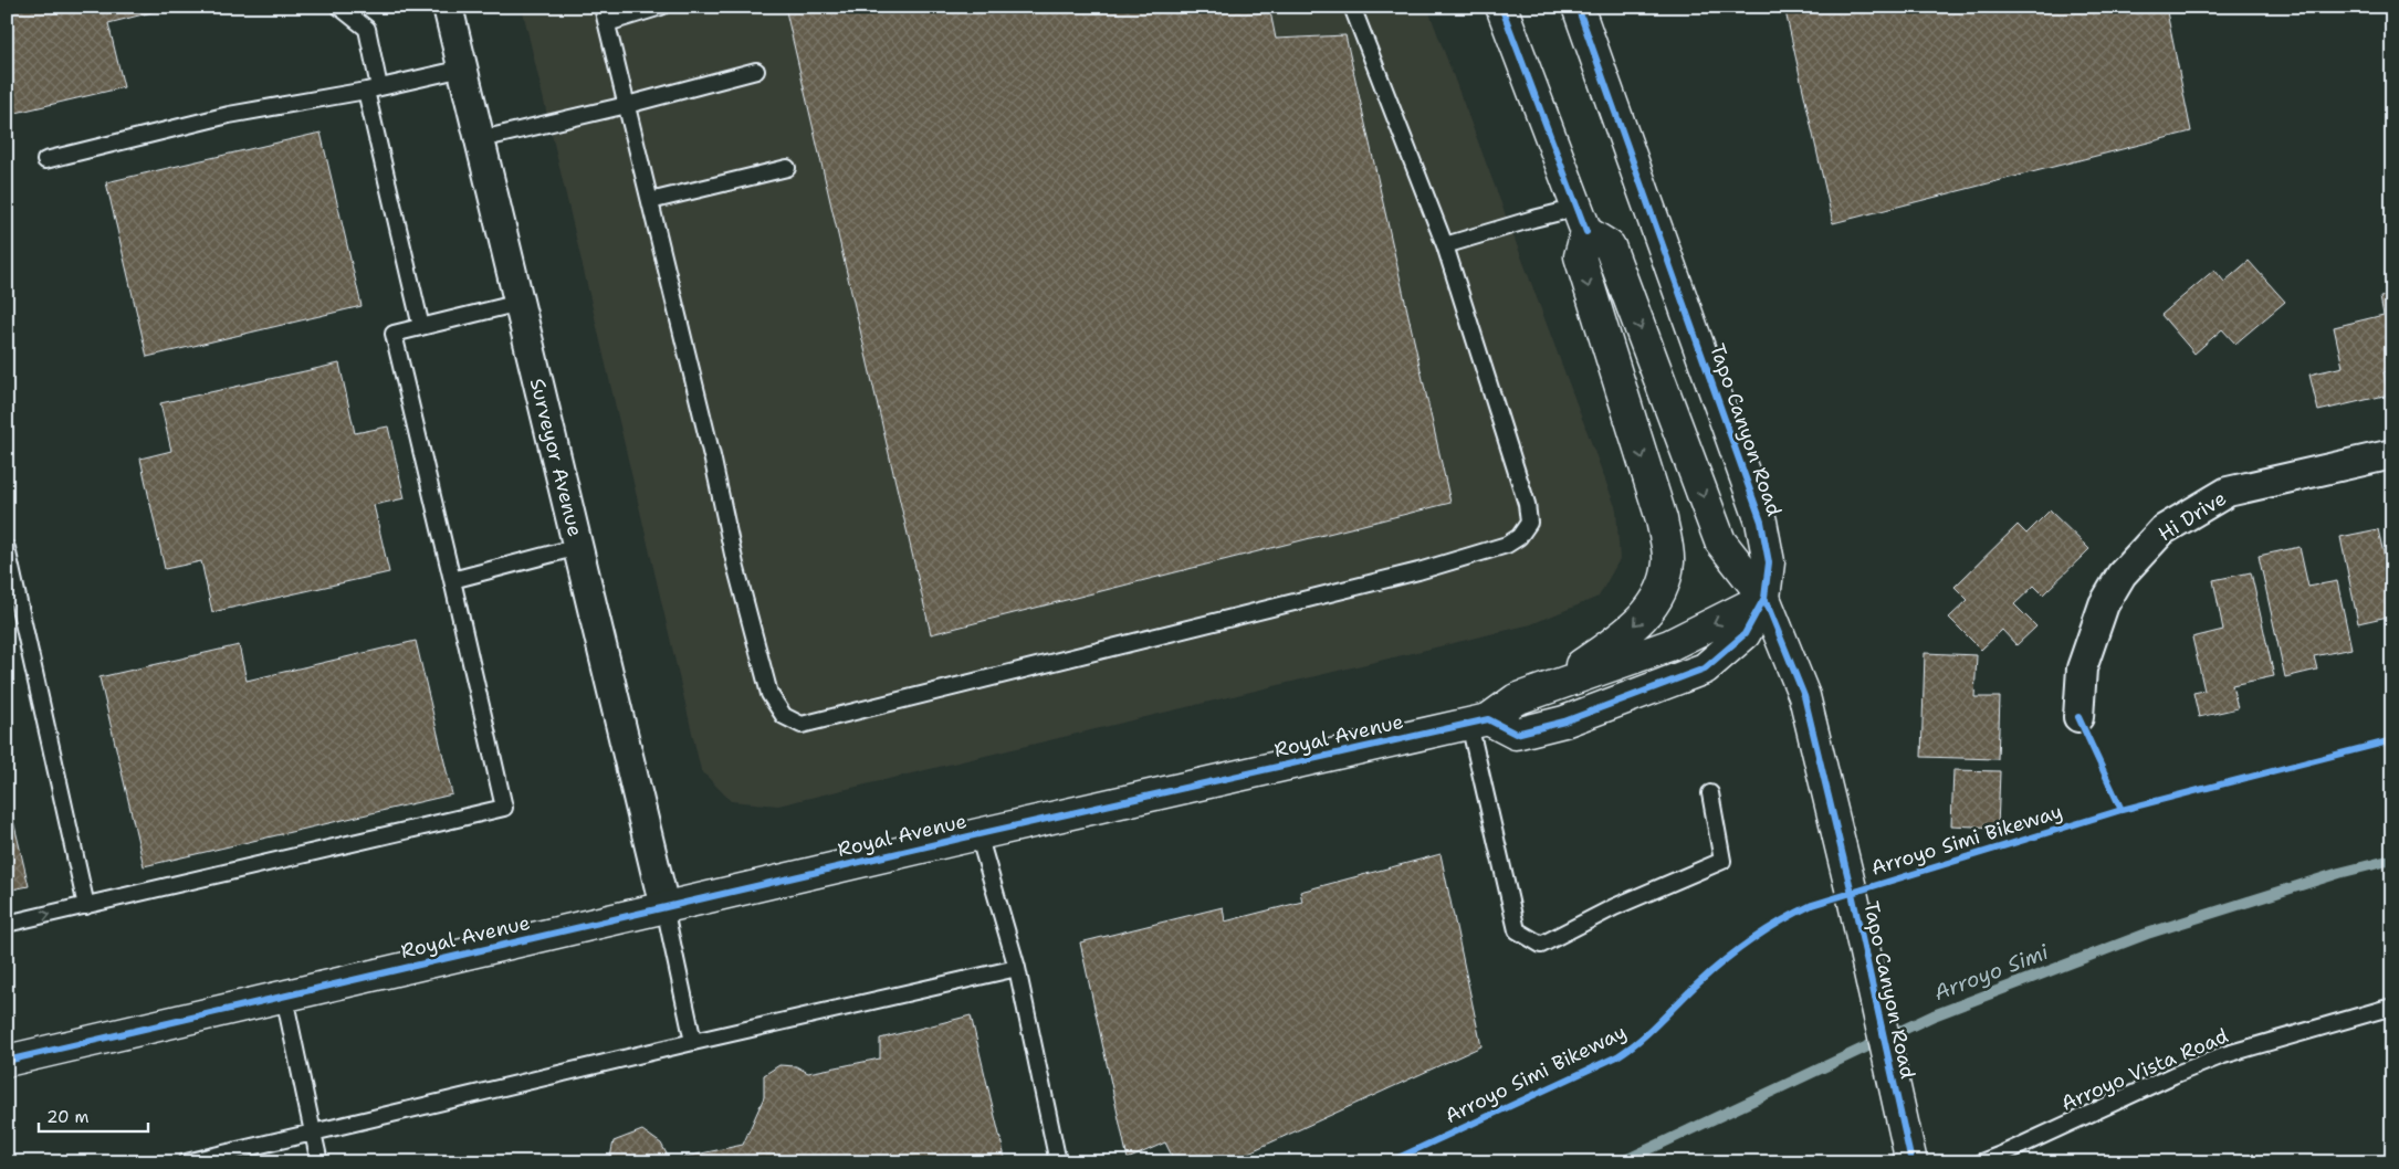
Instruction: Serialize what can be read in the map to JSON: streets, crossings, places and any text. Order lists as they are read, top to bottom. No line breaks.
{"streets":{"main road":["Tapo Canyon Road","Royal Avenue"],"street":["Surveyor Avenue","Hi Drive"],"lane":["Arroyo Vista Road"],"cycle path":["Arroyo Simi Bikeway"]},"crossings":[["Tapo Canyon Road","Royal Avenue"],["Surveyor Avenue","Royal Avenue"]],"water":["Arroyo Simi"],"scale_bar":"20 m"}
